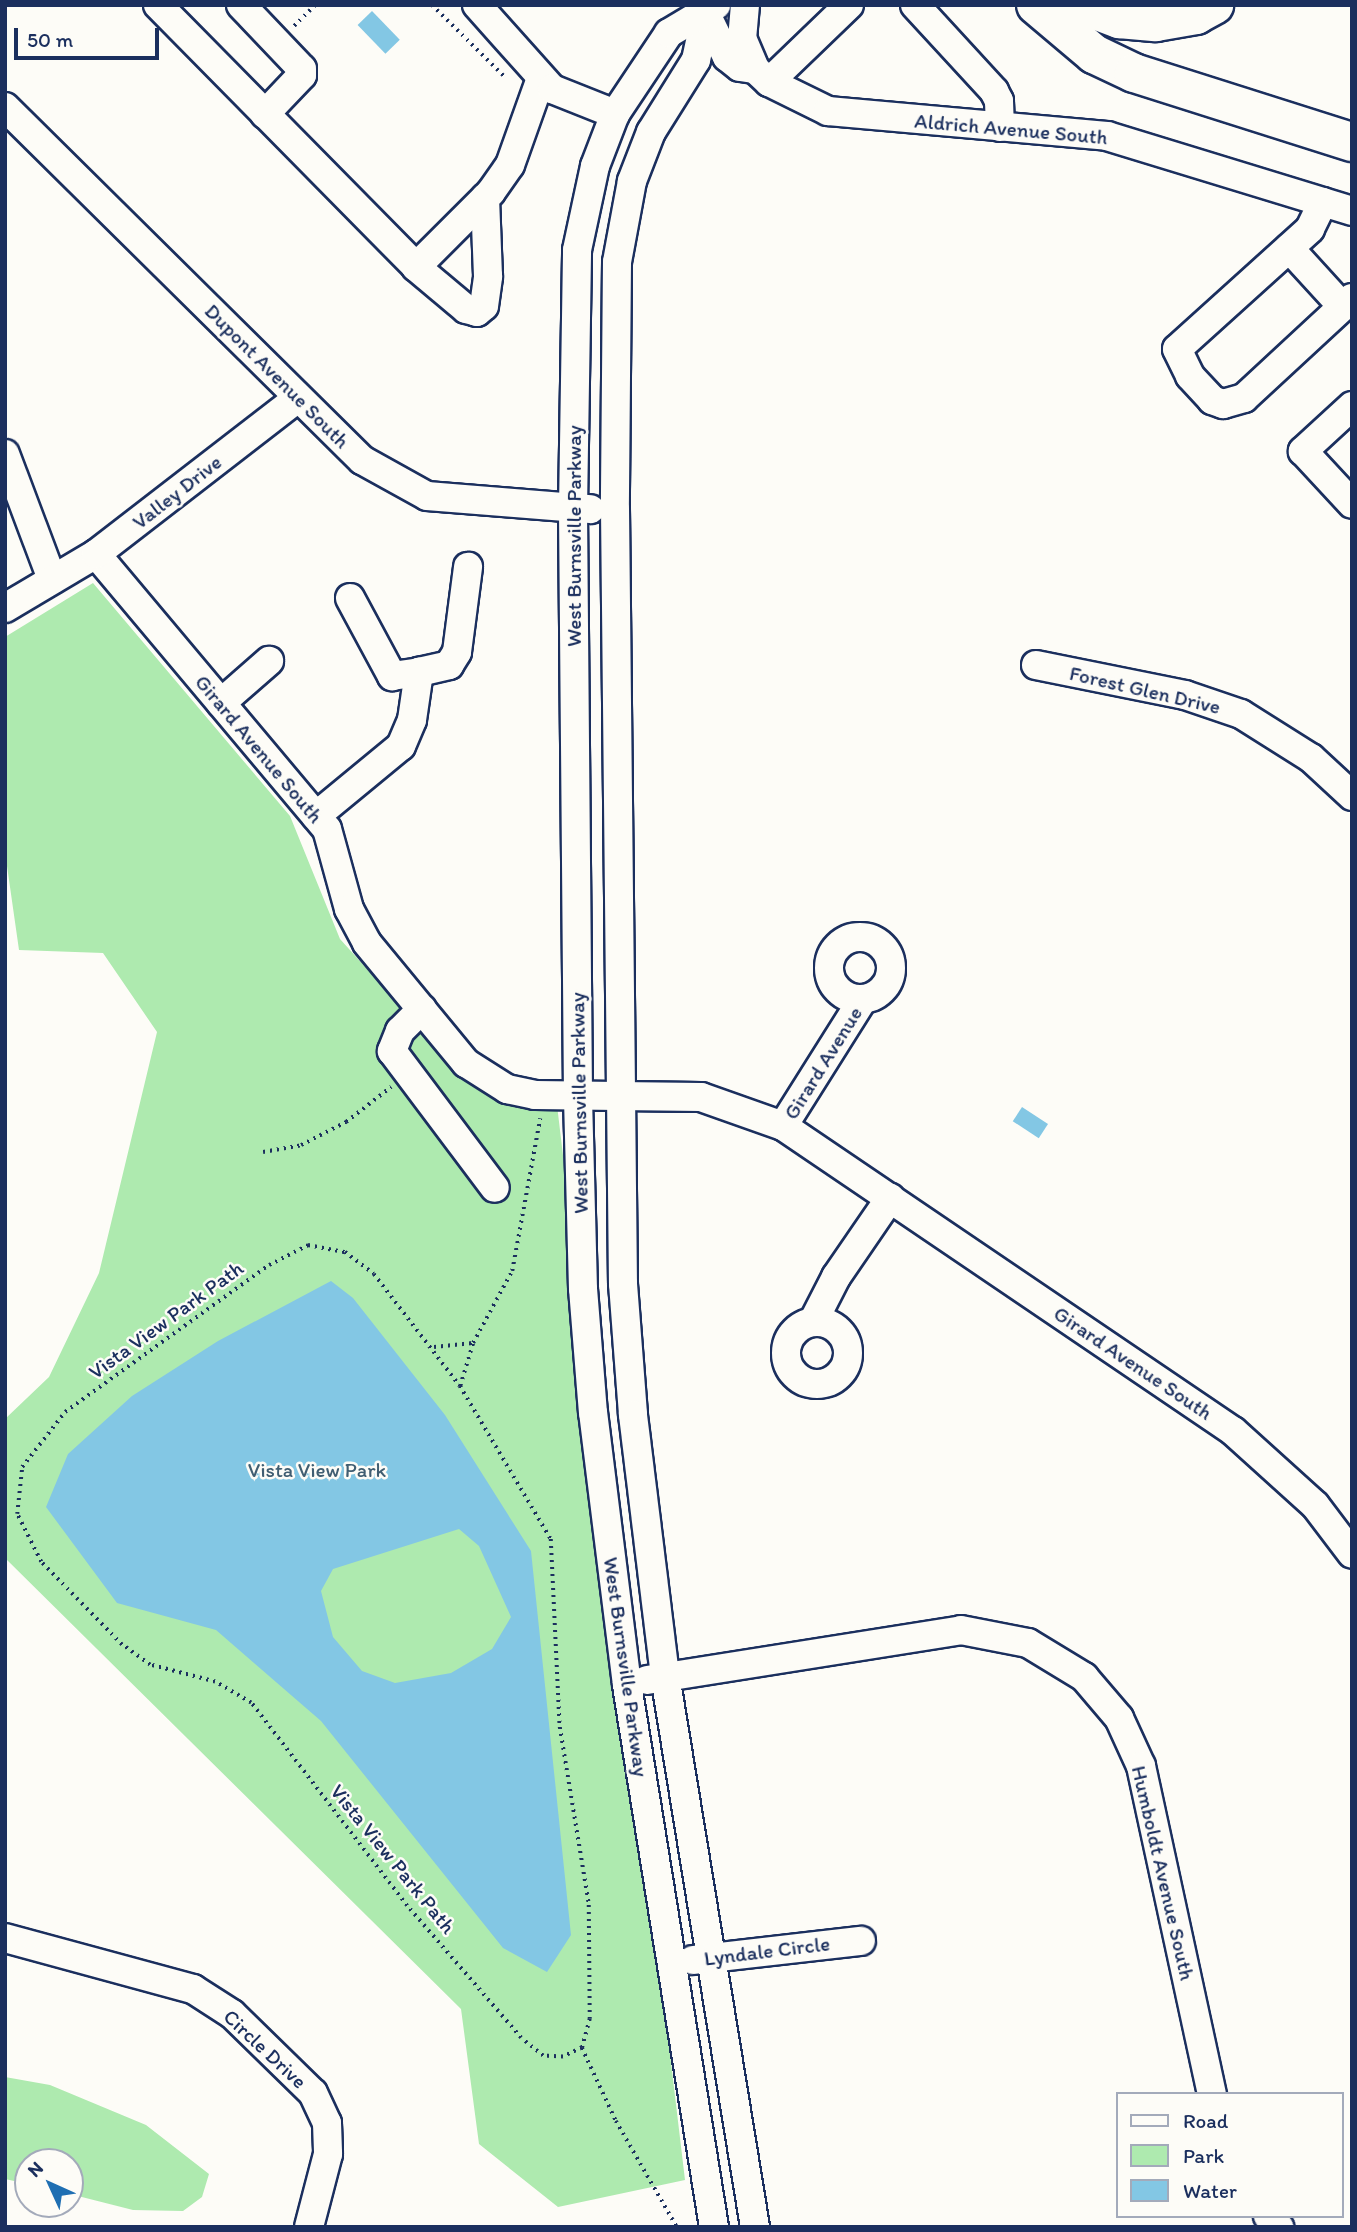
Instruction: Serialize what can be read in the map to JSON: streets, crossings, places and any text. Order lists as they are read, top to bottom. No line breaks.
{"streets":{"street":["Aldrich Avenue South","Dupont Avenue South","Valley Drive","West Burnsville Parkway","Forest Glen Drive","Girard Avenue South","Girard Avenue","Humboldt Avenue South","Lyndale Circle","Circle Drive"],"path":["Vista View Park Path"]},"crossings":[["Aldrich Avenue South","West Burnsville Parkway"],["Dupont Avenue South","Valley Drive"],["Dupont Avenue South","West Burnsville Parkway"],["Valley Drive","Girard Avenue South"],["West Burnsville Parkway","Girard Avenue South"],["West Burnsville Parkway","Humboldt Avenue South"],["West Burnsville Parkway","Lyndale Circle"],["Girard Avenue South","Girard Avenue"]],"parks":["Vista View Park"],"legend":["Road","Park","Water"],"scale_bar":"50 m","north":"top left"}
